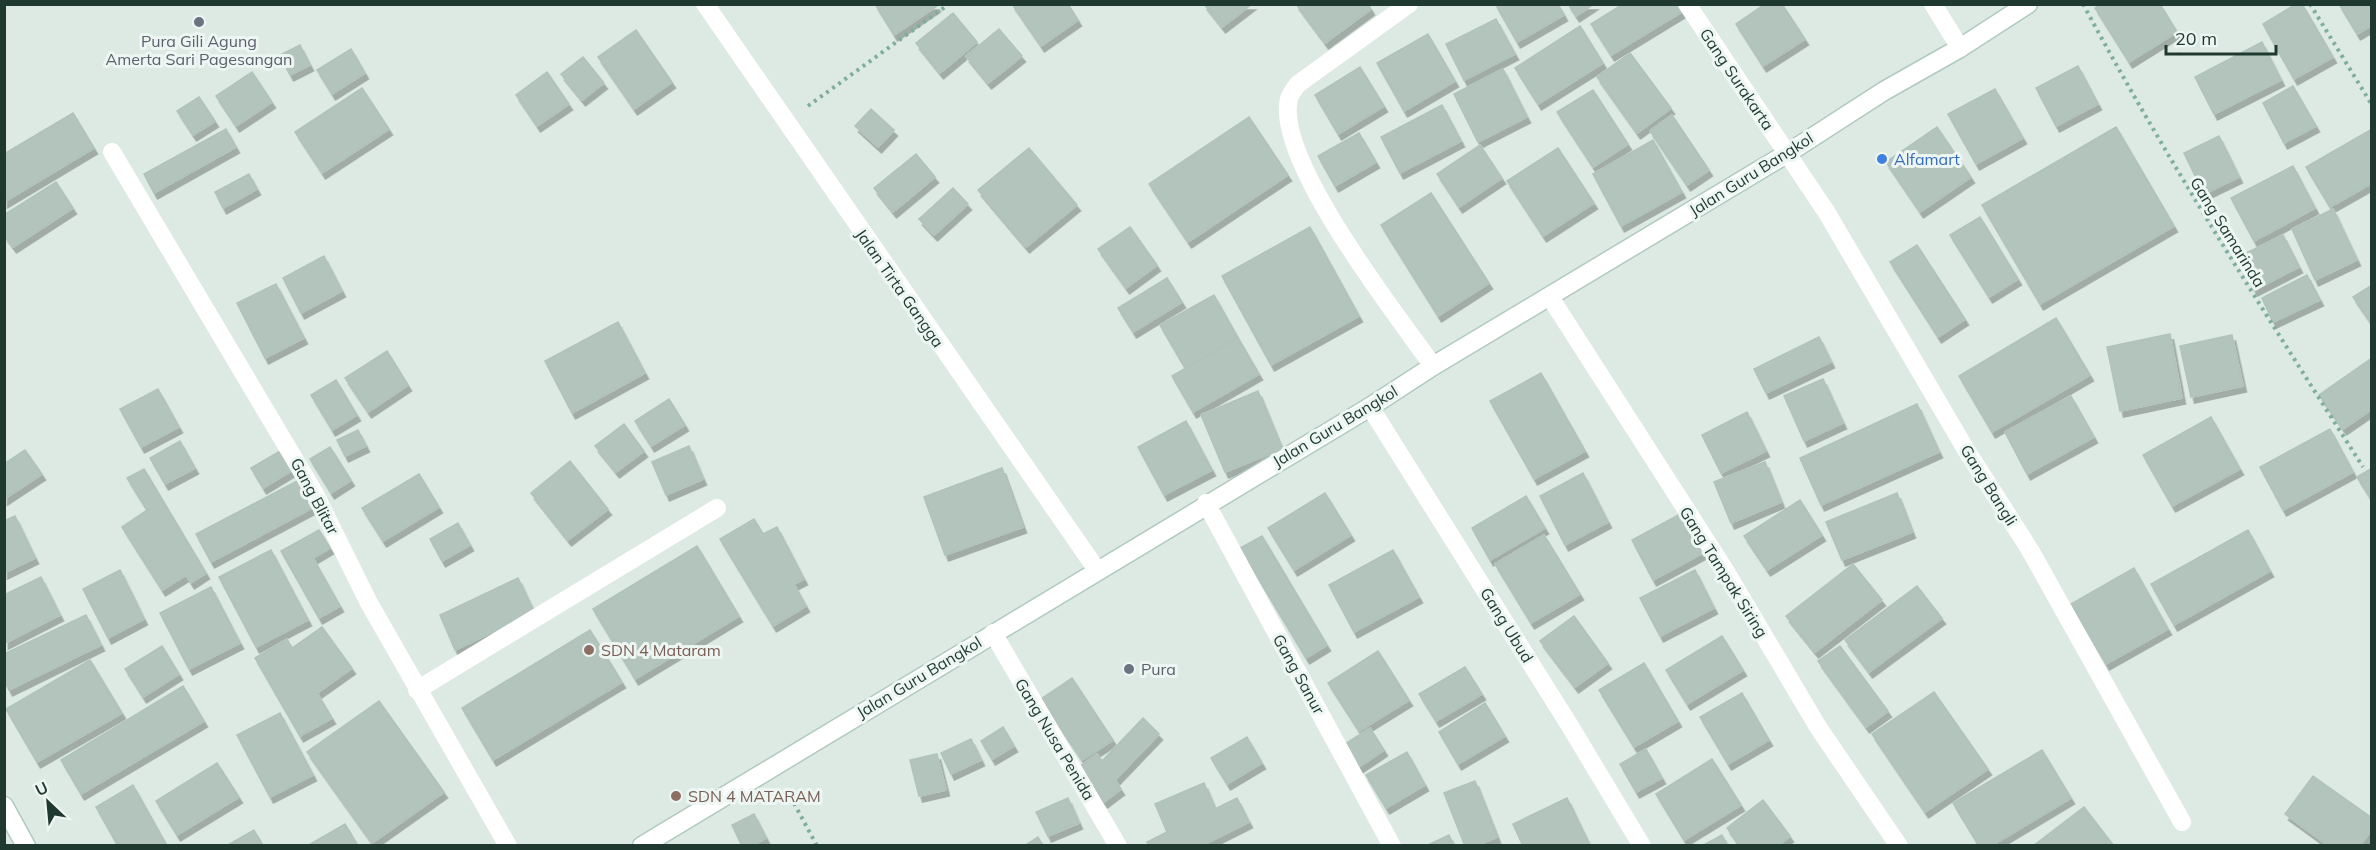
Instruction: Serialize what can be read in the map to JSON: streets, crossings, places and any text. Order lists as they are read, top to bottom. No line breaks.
{"streets":{"street":["Gang Surakarta","Jalan Guru Bangkol","Jalan Tirta Gangga","Gang Bangli","Gang Blitar","Gang Tampak Siring","Gang Ubud","Gang Sanur","Gang Nusa Penida"],"path":["Gang Samarinda"]},"crossings":[["Gang Surakarta","Jalan Guru Bangkol"],["Gang Surakarta","Gang Bangli"],["Jalan Guru Bangkol","Jalan Tirta Gangga"],["Jalan Guru Bangkol","Gang Bangli"],["Jalan Guru Bangkol","Gang Tampak Siring"],["Jalan Guru Bangkol","Gang Ubud"],["Jalan Guru Bangkol","Gang Sanur"],["Jalan Guru Bangkol","Gang Nusa Penida"]],"places":["Pura Gili Agung Amerta Sari Pagesangan","Alfamart","SDN 4 Mataram","Pura","SDN 4 MATARAM"],"scale_bar":"20 m","north":"top left"}
